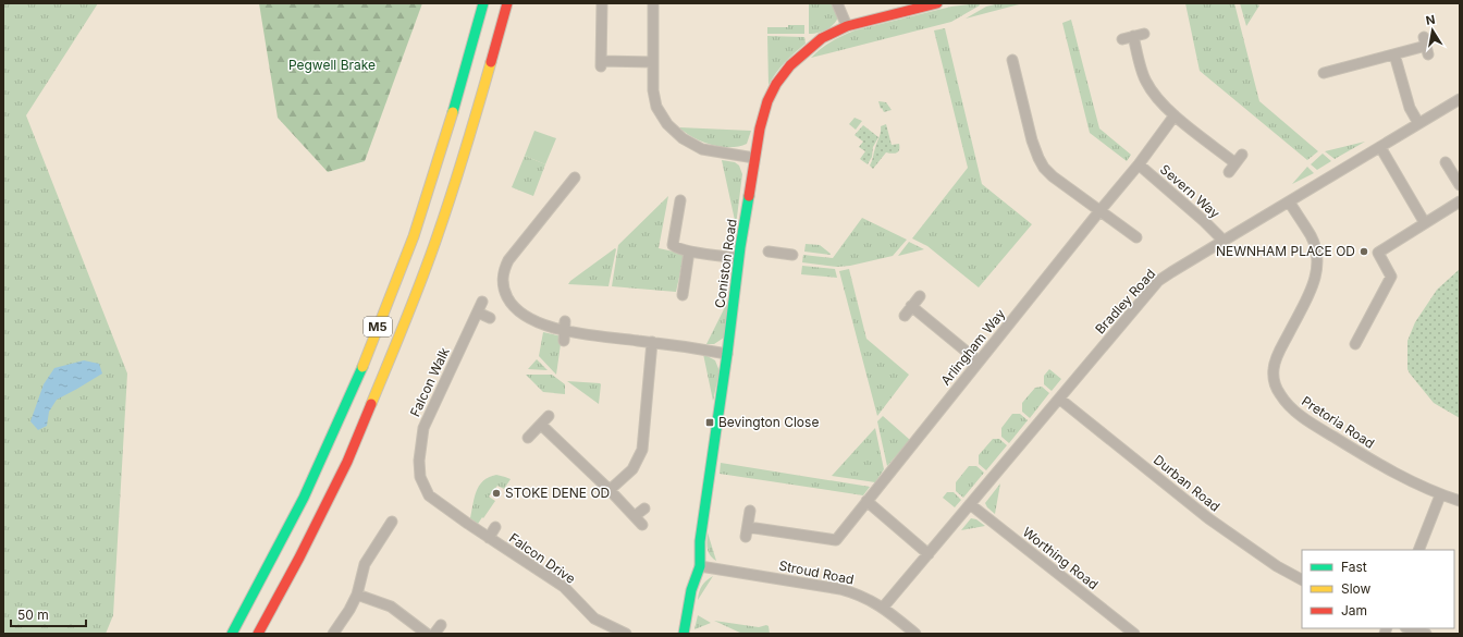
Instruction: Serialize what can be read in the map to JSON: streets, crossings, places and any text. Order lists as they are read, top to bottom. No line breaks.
{"streets":{"main road":["Coniston Road","M5"],"street":["Severn Way","Bradley Road","Arlingham Way","Falcon Walk","Pretoria Road","Durban Road","Falcon Drive","Worthing Road","Stroud Road"]},"crossings":[["Severn Way","Bradley Road"],["Severn Way","Arlingham Way"],["Coniston Road","Stroud Road"],["Bradley Road","Pretoria Road"],["Bradley Road","Durban Road"],["Bradley Road","Worthing Road"],["Bradley Road","Stroud Road"],["Falcon Walk","Falcon Drive"]],"parks":["Pegwell Brake"],"places":{"other":["NEWNHAM PLACE OD","STOKE DENE OD"],"transit":["Bevington Close"]},"legend":["Fast","Slow","Jam"],"scale_bar":"50 m","north":"top"}
